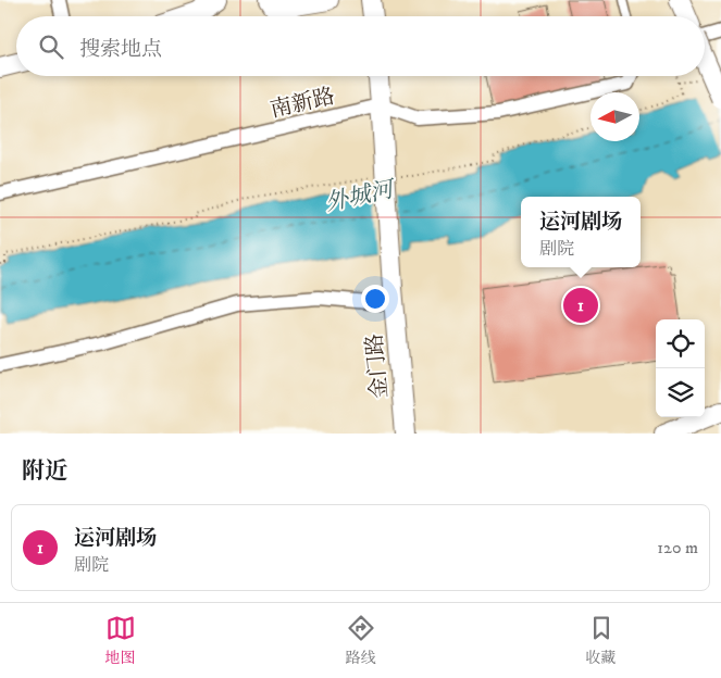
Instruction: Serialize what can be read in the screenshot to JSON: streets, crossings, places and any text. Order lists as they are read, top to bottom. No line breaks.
{"streets":{"street":["南新路","金门路"]},"crossings":[["南新路","金门路"]],"water":["外城河"],"north":"left","page":{"search":"搜索地点","popup":["运河剧场","剧院"],"pins":"1","heading":"附近","list":[{"mark":"1","name":"运河剧场","note":"剧院","value":"120 m"}],"nav":["地图","路线","收藏"]}}
